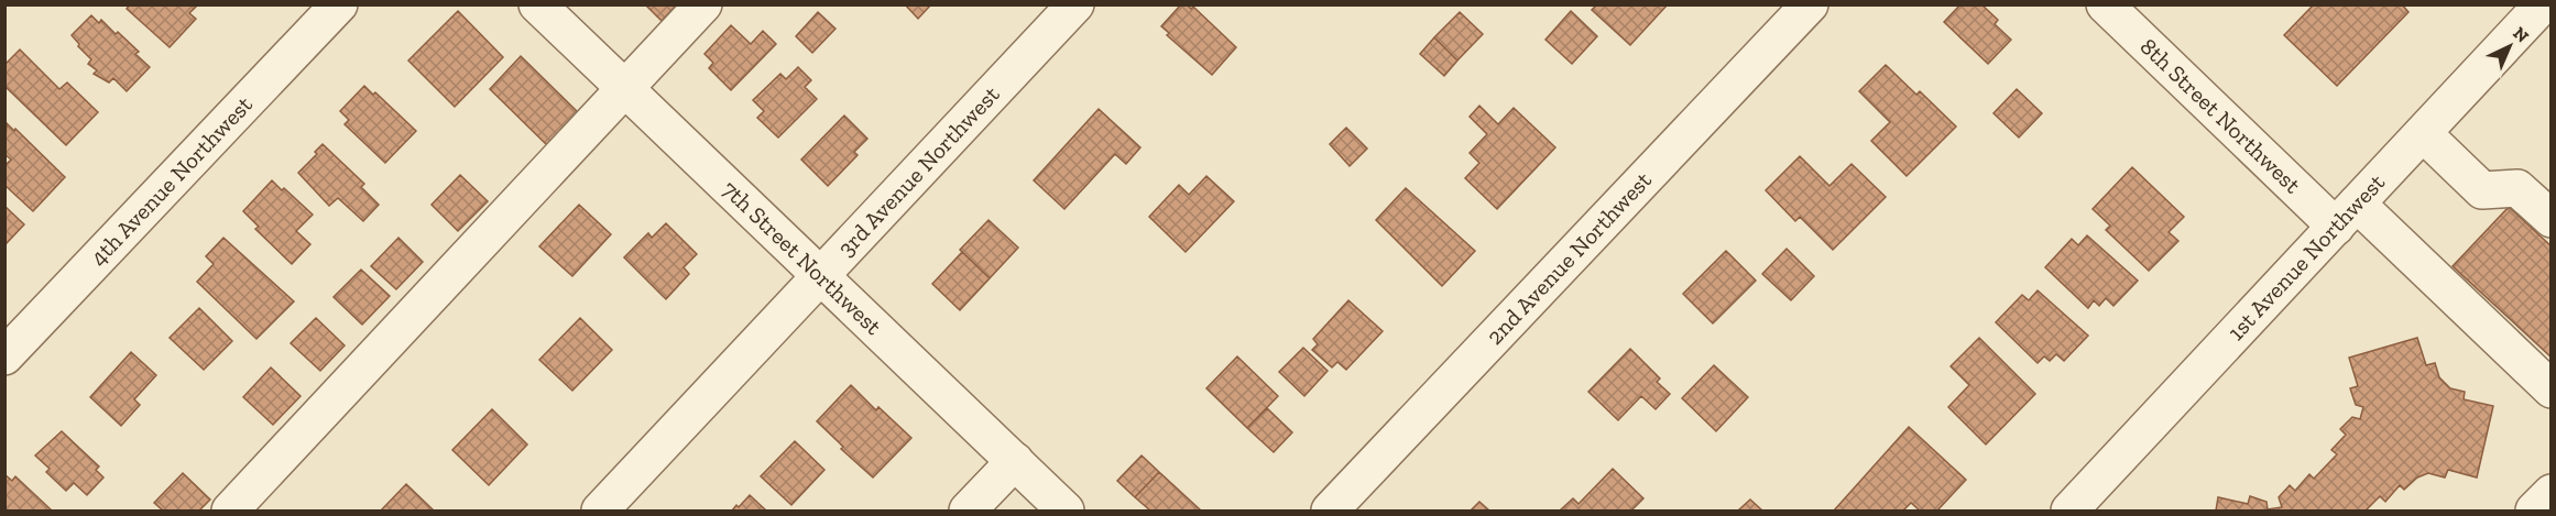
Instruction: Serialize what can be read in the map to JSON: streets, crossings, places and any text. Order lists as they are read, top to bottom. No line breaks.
{"streets":{"street":["8th Street Northwest","3rd Avenue Northwest","4th Avenue Northwest","7th Street Northwest","1st Avenue Northwest","2nd Avenue Northwest"]},"crossings":[["8th Street Northwest","1st Avenue Northwest"],["3rd Avenue Northwest","7th Street Northwest"]],"north":"top right"}
